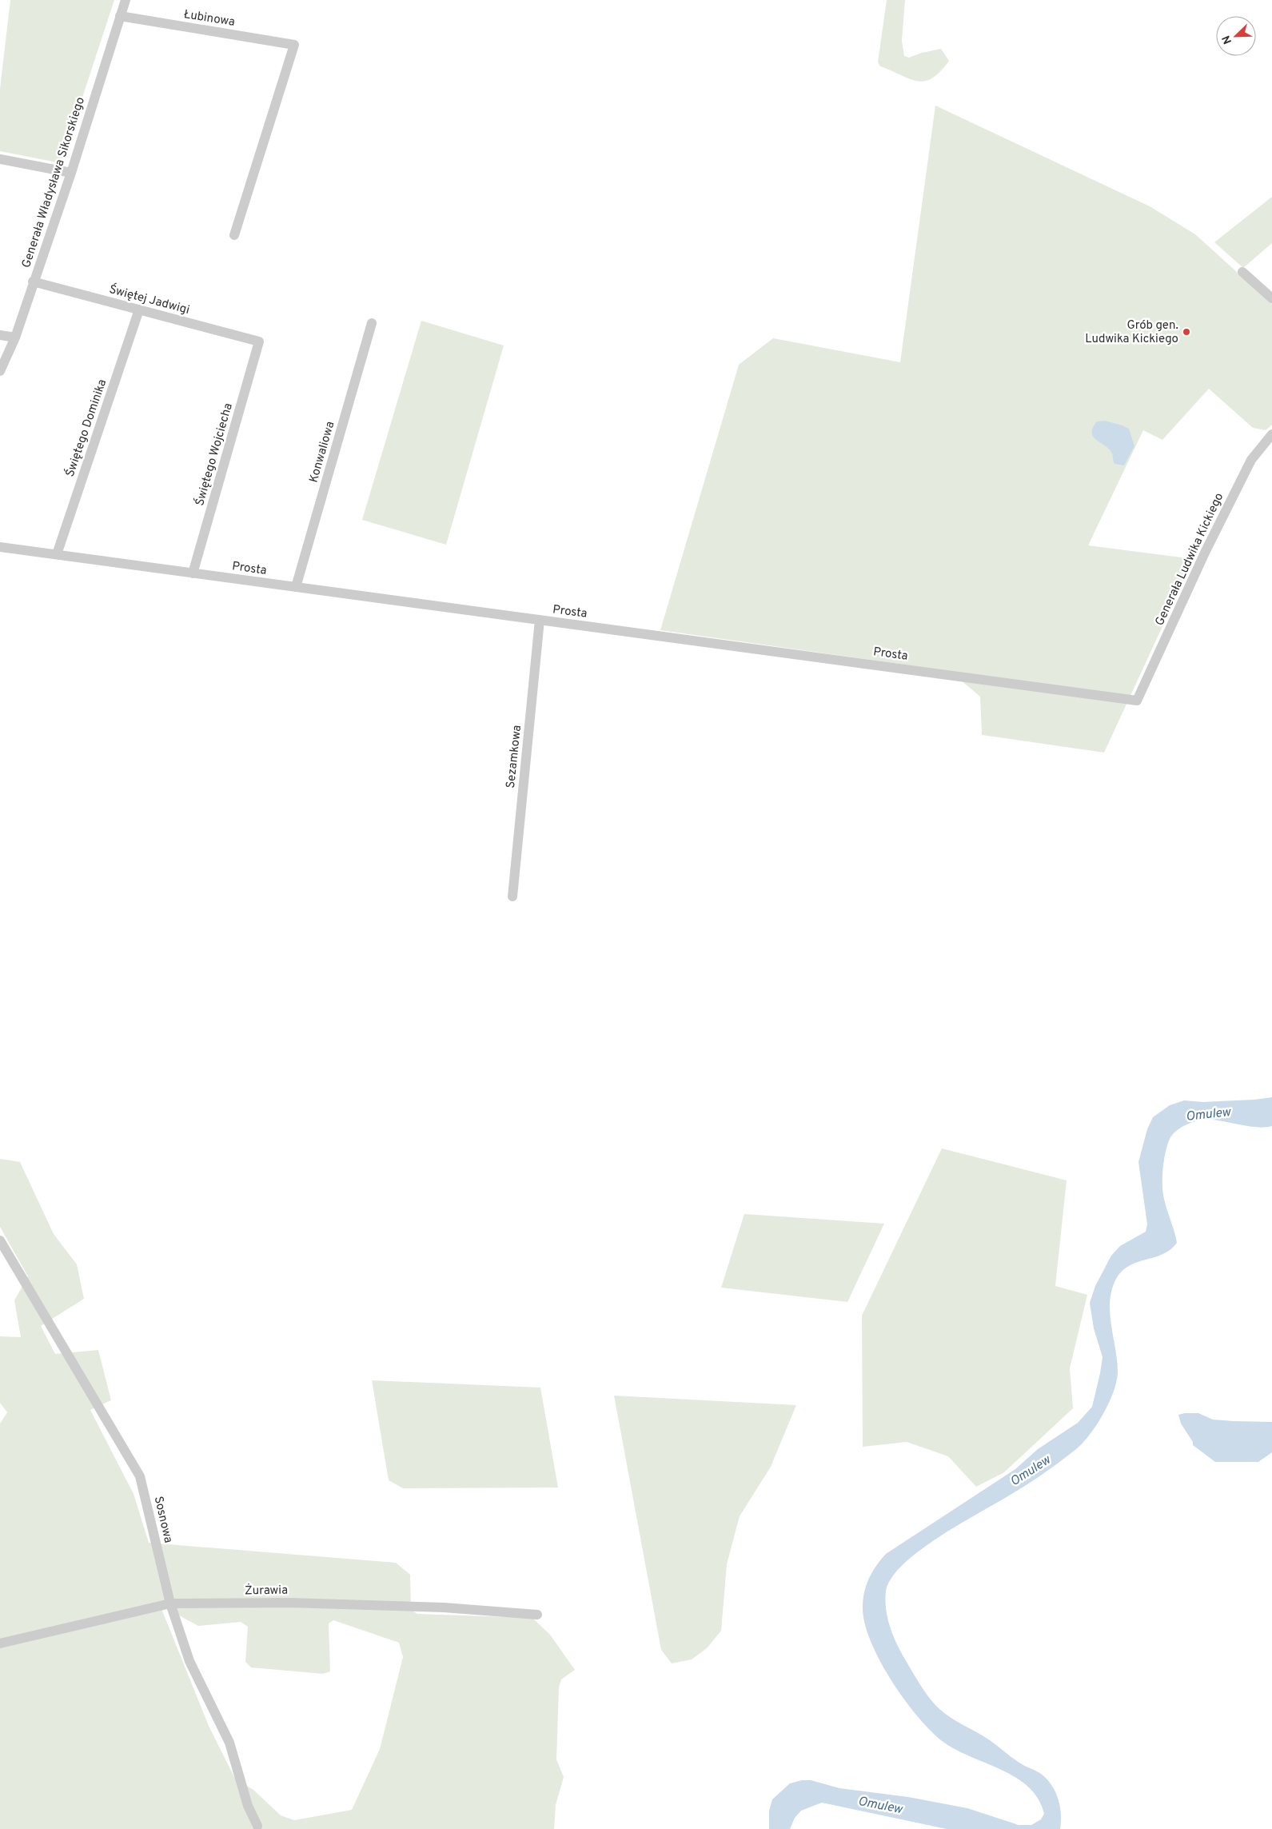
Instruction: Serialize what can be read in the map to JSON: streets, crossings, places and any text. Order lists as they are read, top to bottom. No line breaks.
{"streets":{"street":["Łubinowa","Generała Władysława Sikorskiego","Świętej Jadwigi","Świętego Dominika","Konwaliowa","Świętego Wojciecha","Generała Ludwika Kickiego","Prosta","Sezamkowa","Sosnowa","Żurawia"]},"crossings":[["Łubinowa","Generała Władysława Sikorskiego"],["Generała Władysława Sikorskiego","Świętej Jadwigi"],["Świętej Jadwigi","Świętego Dominika"],["Świętej Jadwigi","Świętego Wojciecha"],["Świętego Dominika","Prosta"],["Konwaliowa","Prosta"],["Świętego Wojciecha","Prosta"],["Generała Ludwika Kickiego","Prosta"],["Prosta","Sezamkowa"],["Sosnowa","Żurawia"]],"water":["Omulew"],"places":["Grób gen. Ludwika Kickiego"],"north":"bottom left"}
